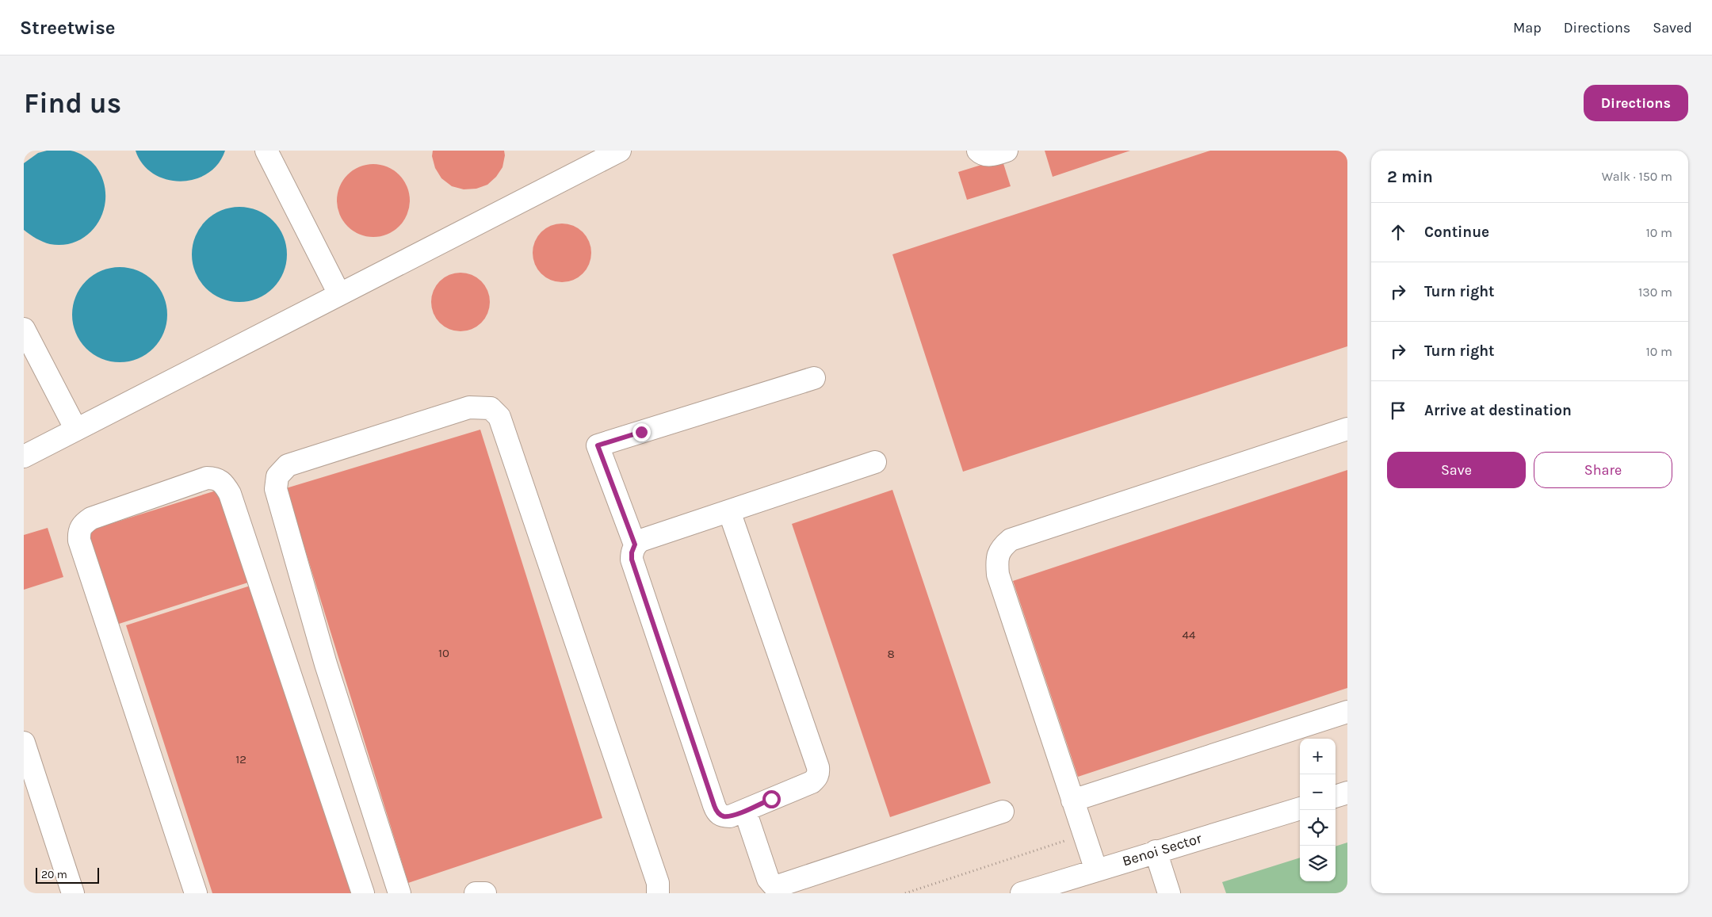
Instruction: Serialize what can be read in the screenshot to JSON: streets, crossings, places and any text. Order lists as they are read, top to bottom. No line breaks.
{"streets":{"street":["Benoi Sector"]},"house_numbers":["44","10","8","12"],"scale_bar":"20 m","page":{"header":"Streetwise","nav":["Map","Directions","Saved"],"buttons":["Directions",["Save","Share"]],"title":"Find us","heading":["2 min","Walk · 150 m"],"list":[["Continue","10 m"],["Turn right","130 m"],["Turn right","10 m"],"Arrive at destination"],"map_buttons":["+","−"],"scale":"20 m"}}
